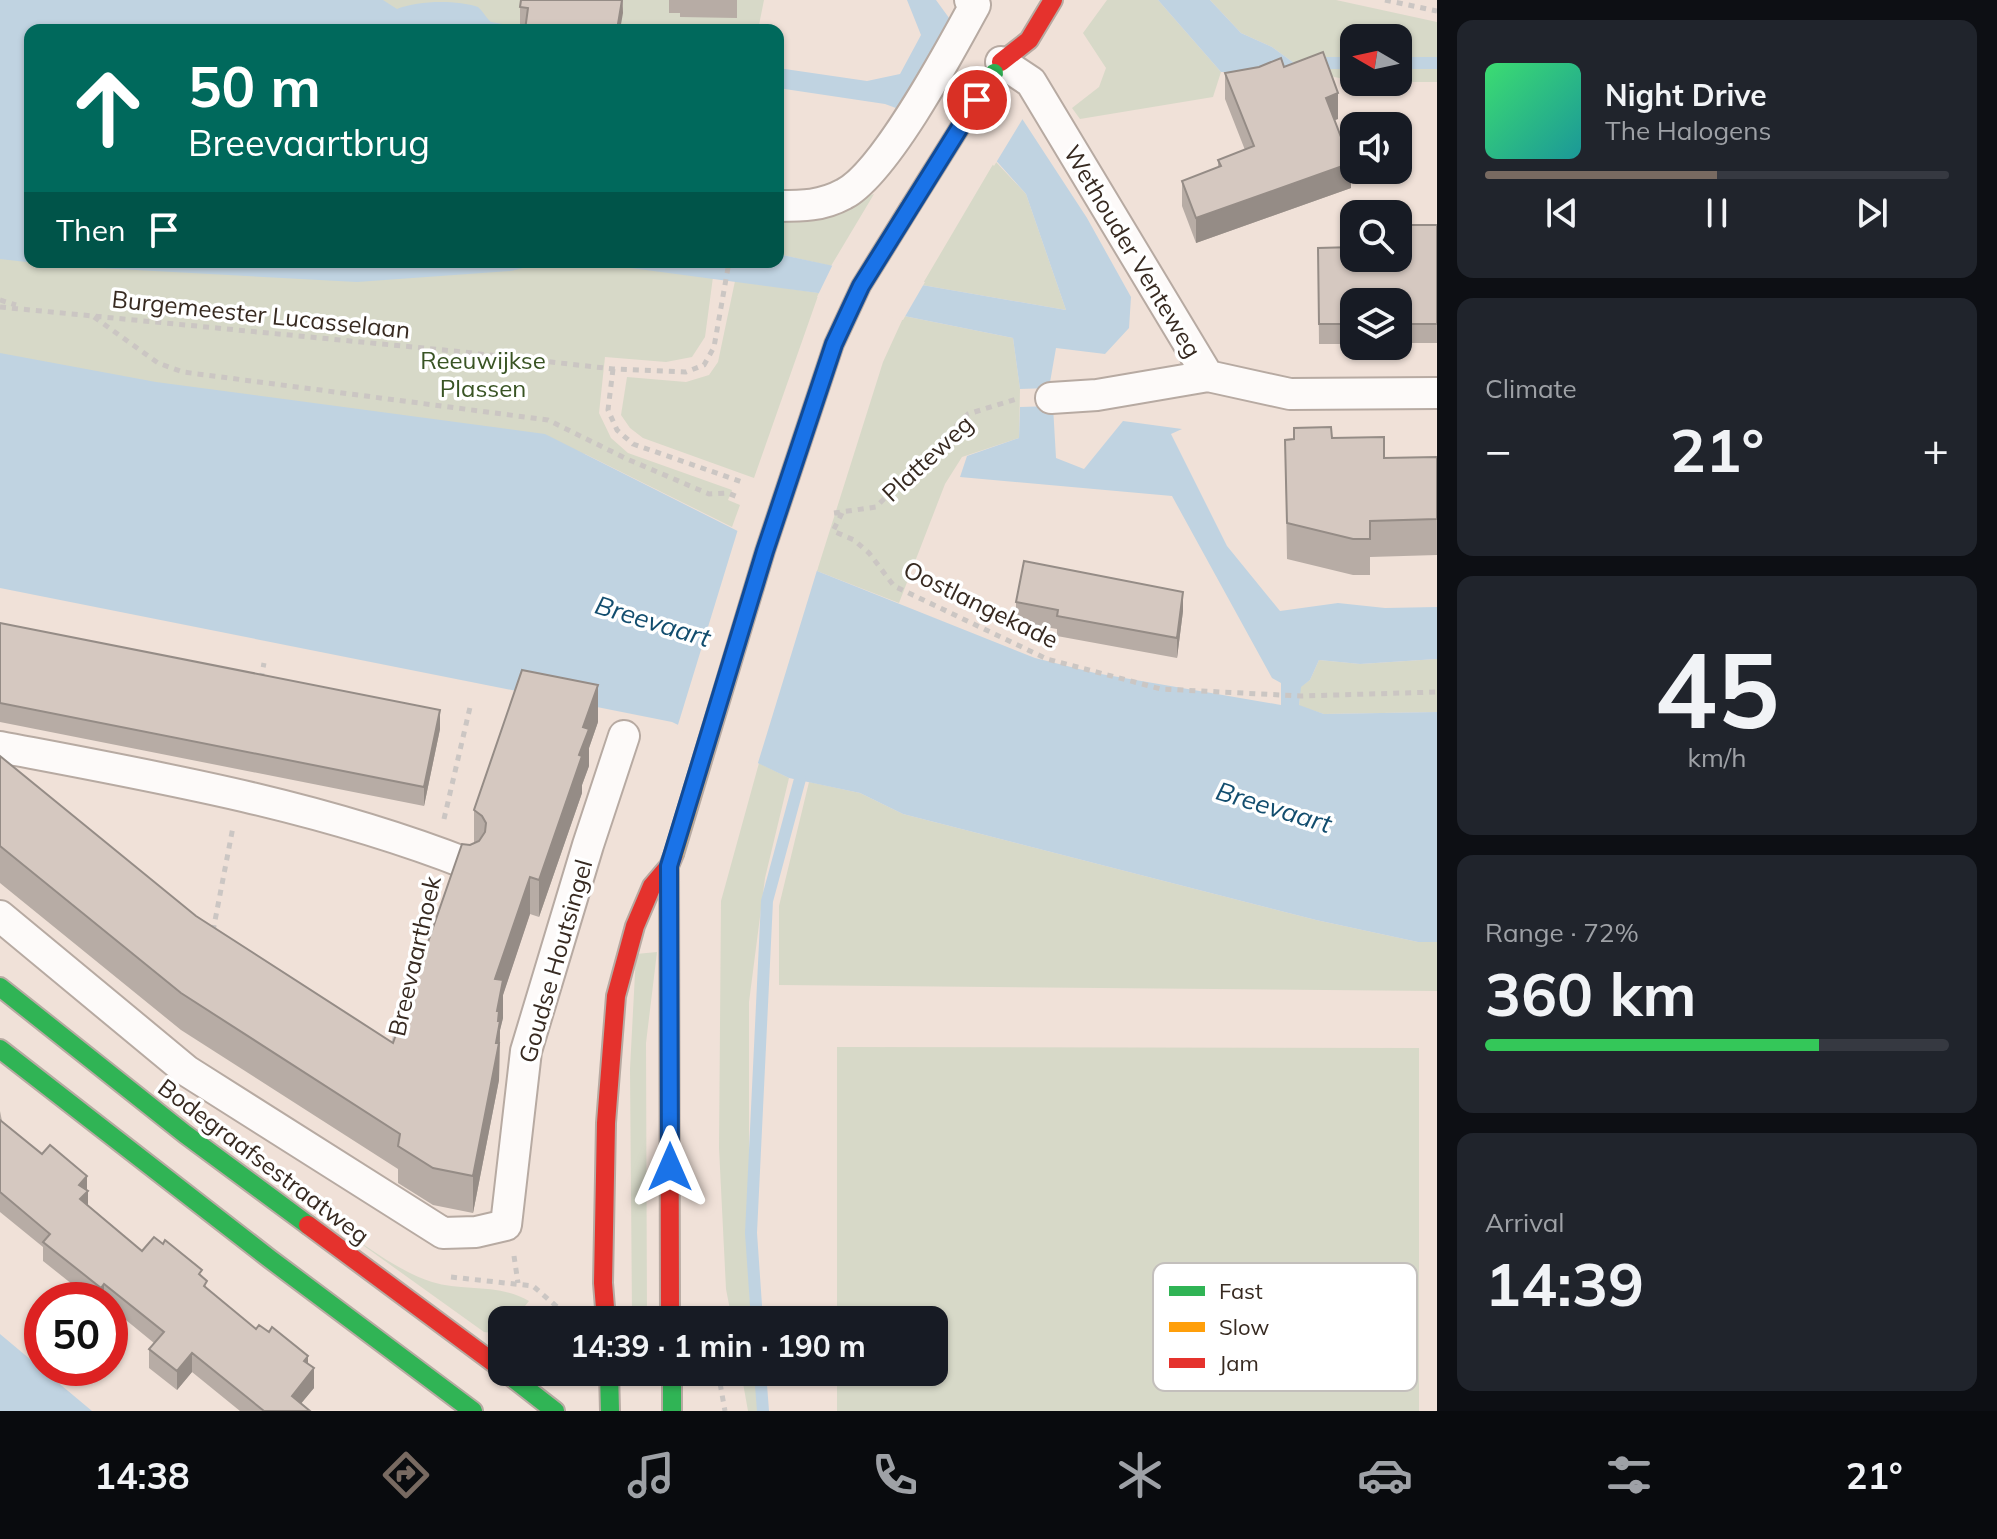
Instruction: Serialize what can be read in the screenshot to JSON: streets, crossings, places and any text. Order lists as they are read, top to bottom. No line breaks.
{"streets":{"main road":["Bodegraafsestraatweg"],"street":["Wethouder Venteweg","Breevaarthoek","Goudse Houtsingel"],"path":["Burgemeester Lucasselaan","Platteweg","Oostlangekade"]},"crossings":[["Platteweg","Oostlangekade"]],"water":["Breevaart"],"parks":["Reeuwijkse Plassen"],"legend":["Fast","Slow","Jam"],"north":"left","page":{"turn":["50 m","Breevaartbrug"],"song":["Night Drive","The Halogens"],"then":"Then","tile":["Climate",["45","km/h"],["Range · 72%","360 km"],["Arrival","14:39"]],"heat":["−","21°","+"],"limit":"50","trip":"14:39 · 1 min · 190 m","tabs":["14:38","21°"]}}
